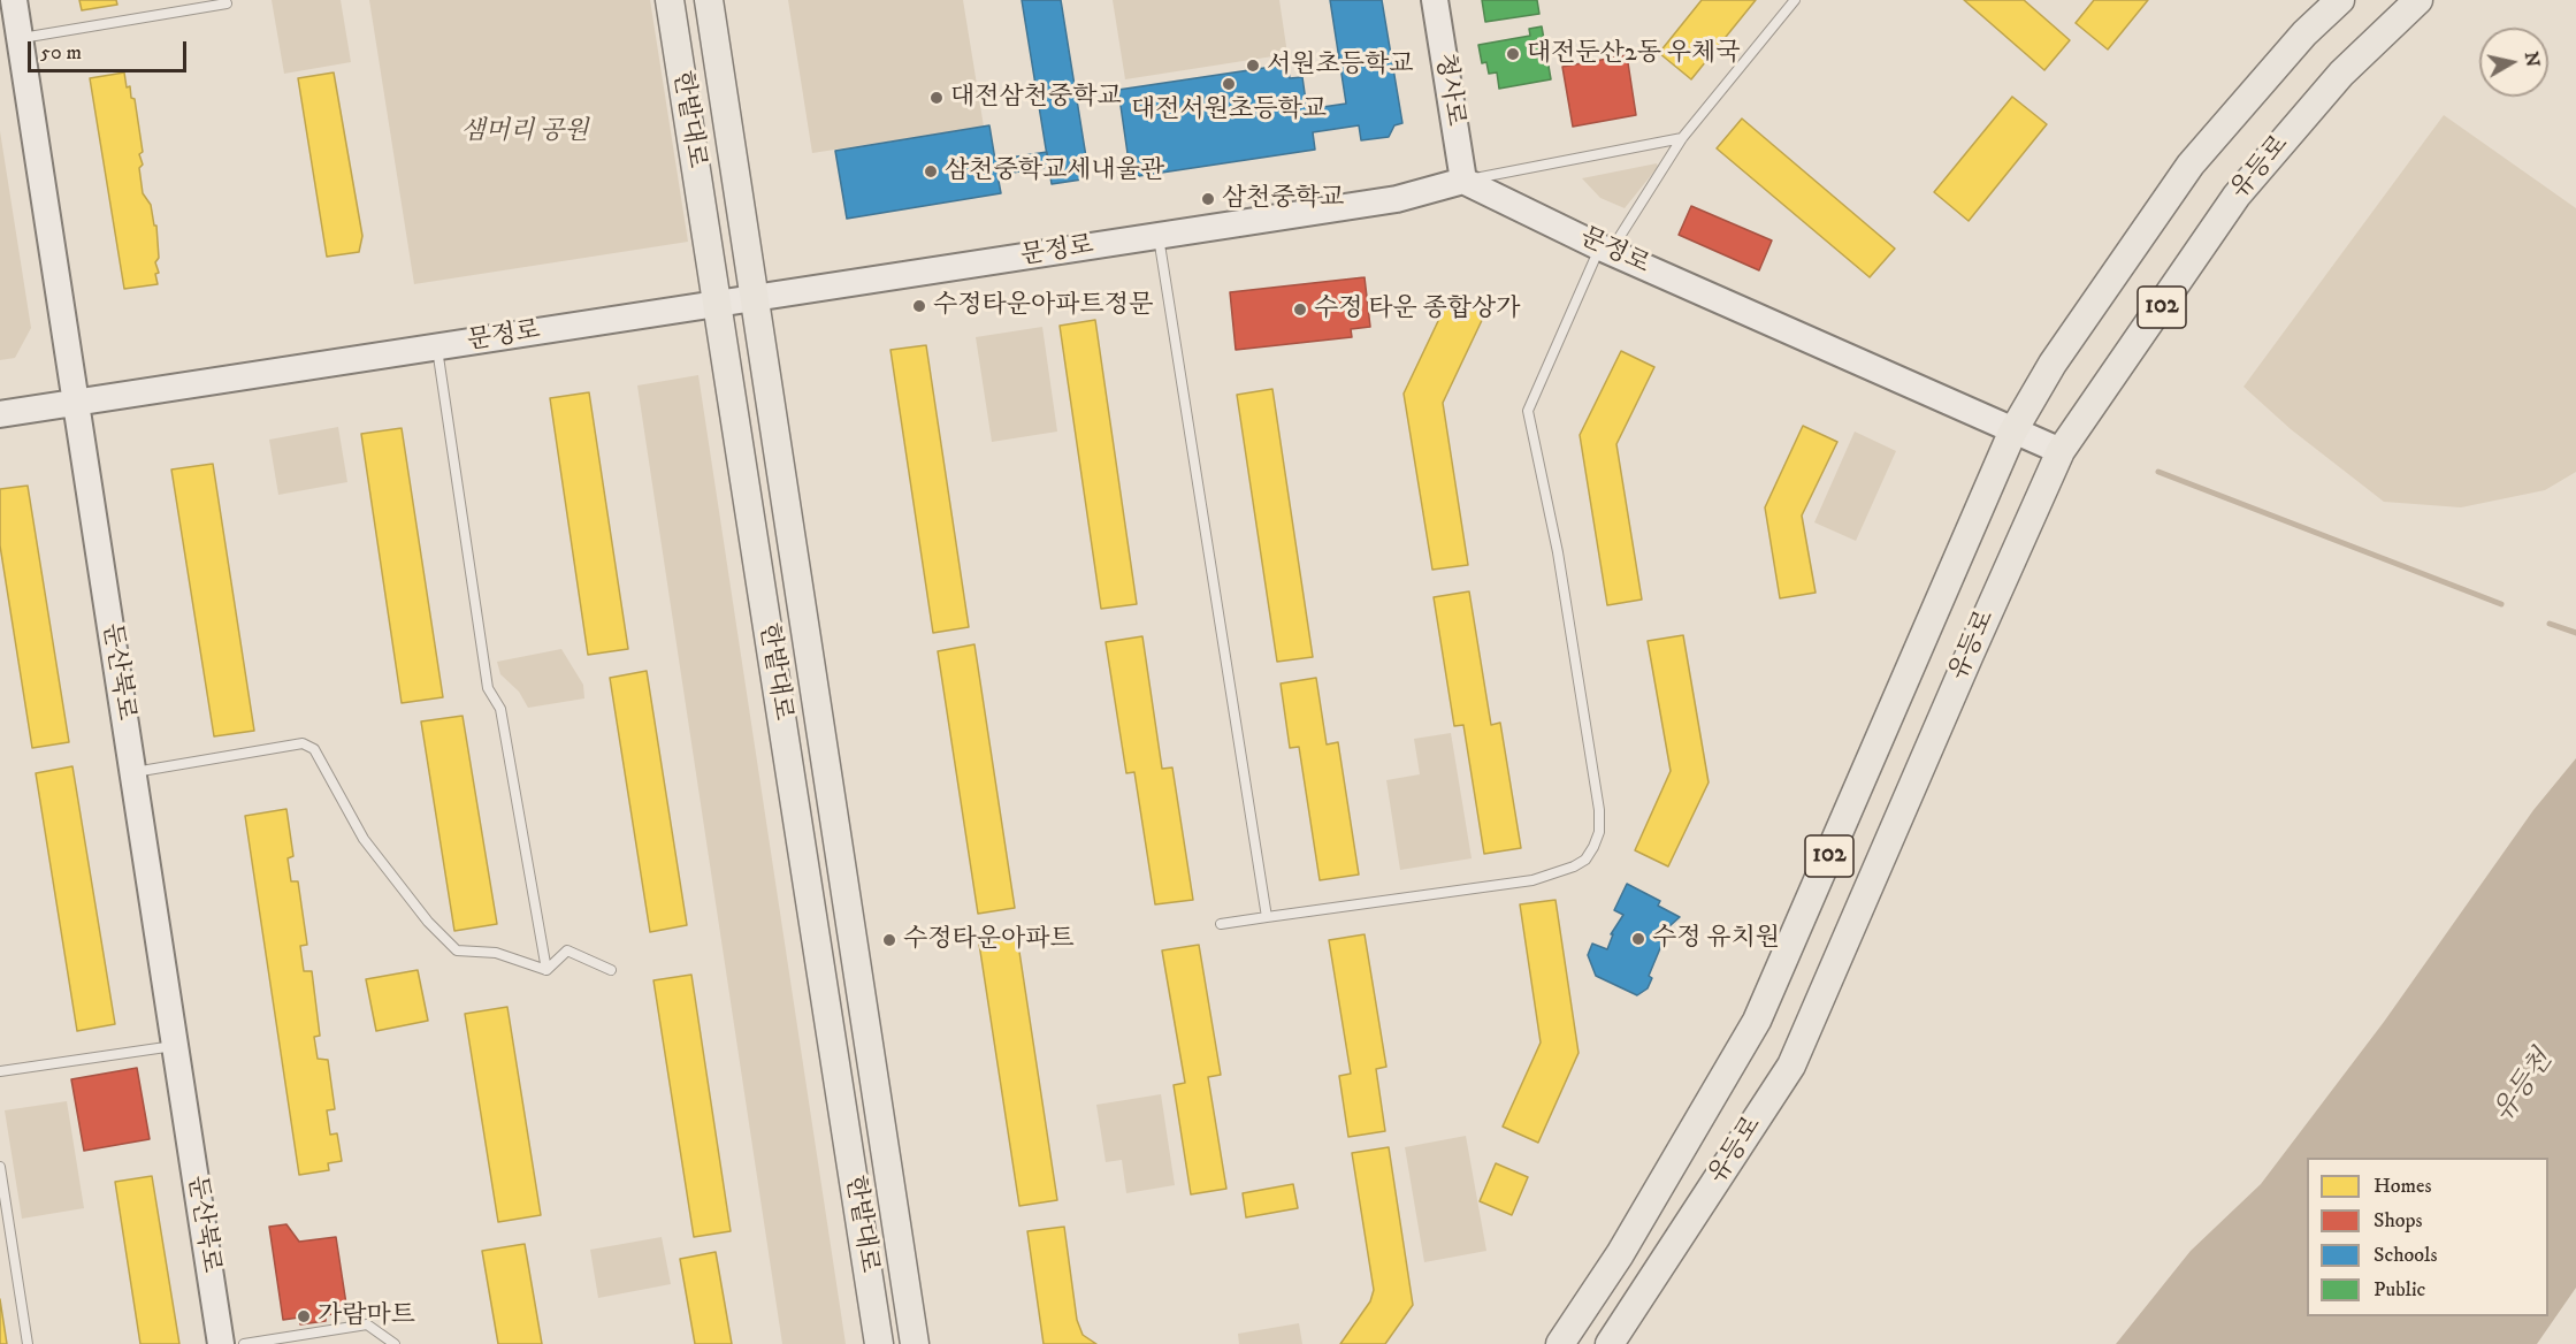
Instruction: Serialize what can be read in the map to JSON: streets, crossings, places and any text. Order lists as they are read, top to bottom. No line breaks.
{"streets":{"main road":["청사로","한밭대로","유등로","문정로","102","둔산북로"]},"crossings":[["청사로","문정로"],["한밭대로","문정로"],["유등로","문정로"],["유등로","102"],["문정로","둔산북로"]],"water":["유등천"],"parks":["샘머리 공원"],"places":["대전둔산2동 우체국","서원초등학교","대전서원초등학교","대전삼천중학교","삼천중학교세내울관","삼천중학교","수정타운아파트정문","수정 타운 종합상가","수정 유치원","수정타운아파트","가람마트"],"legend":["Homes","Shops","Schools","Public"],"scale_bar":"50 m","north":"right"}
